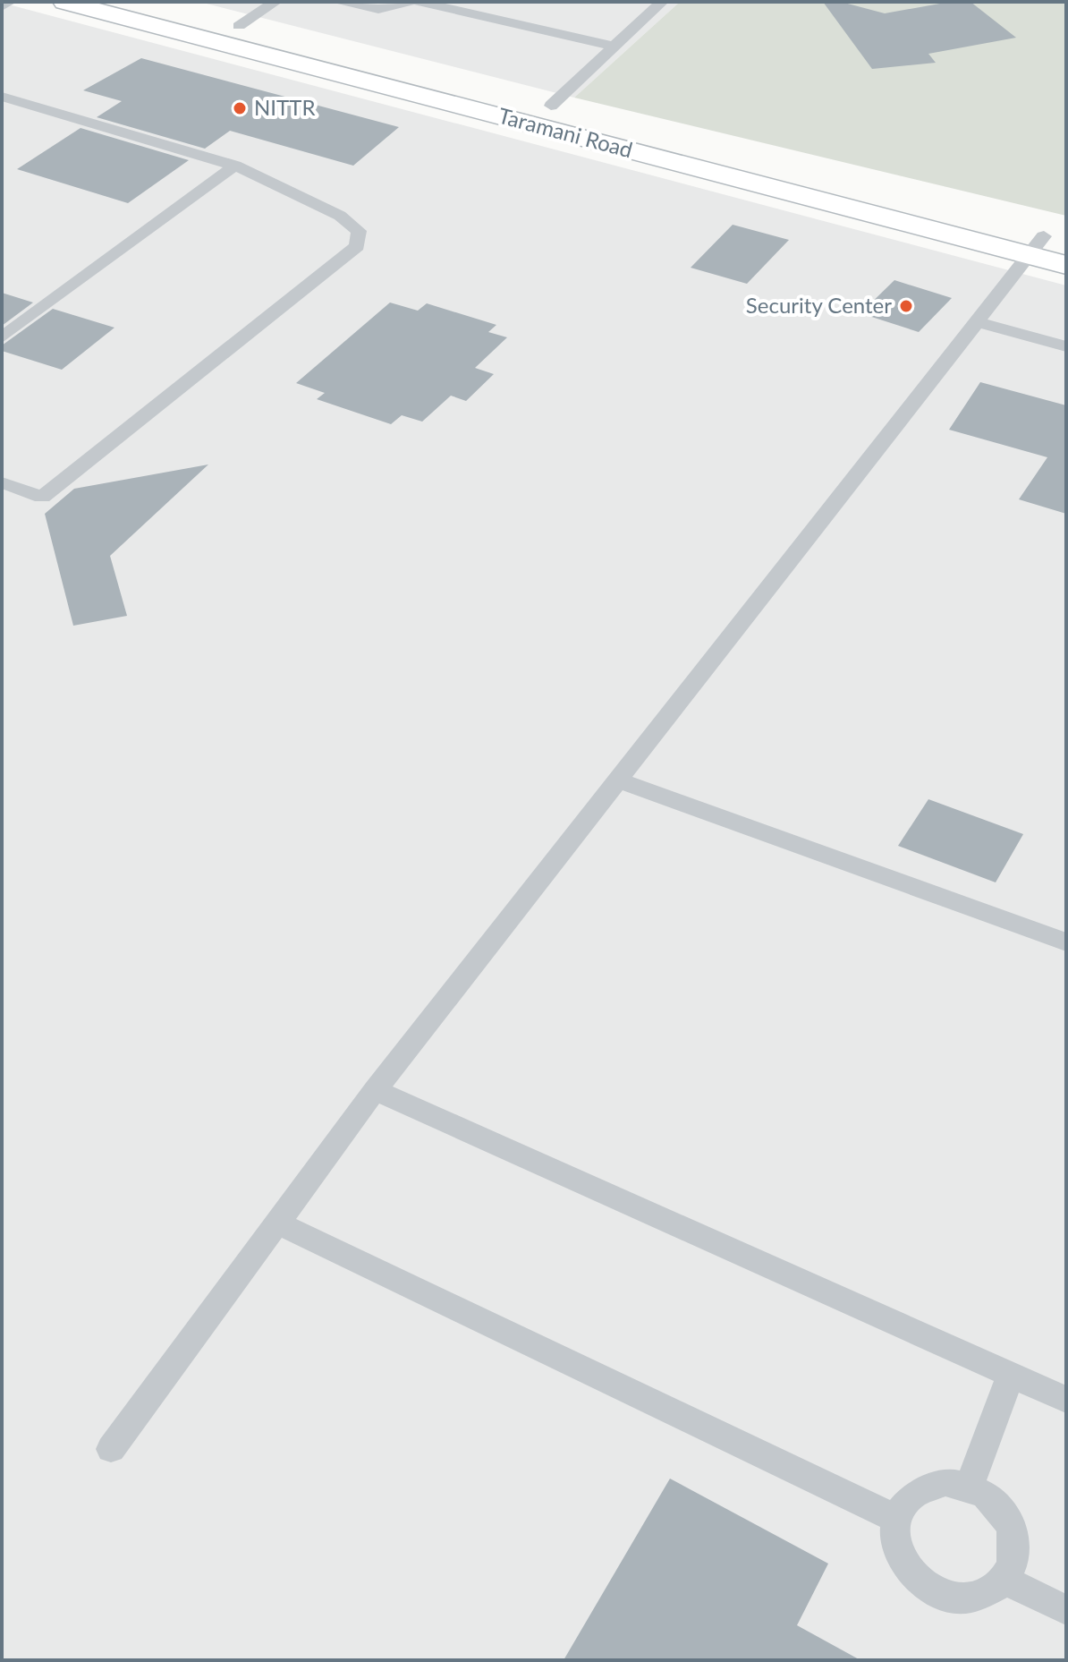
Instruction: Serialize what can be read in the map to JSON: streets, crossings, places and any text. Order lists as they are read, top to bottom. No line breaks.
{"streets":{"street":["Taramani Road"]},"places":["NITTR","Security Center"]}
